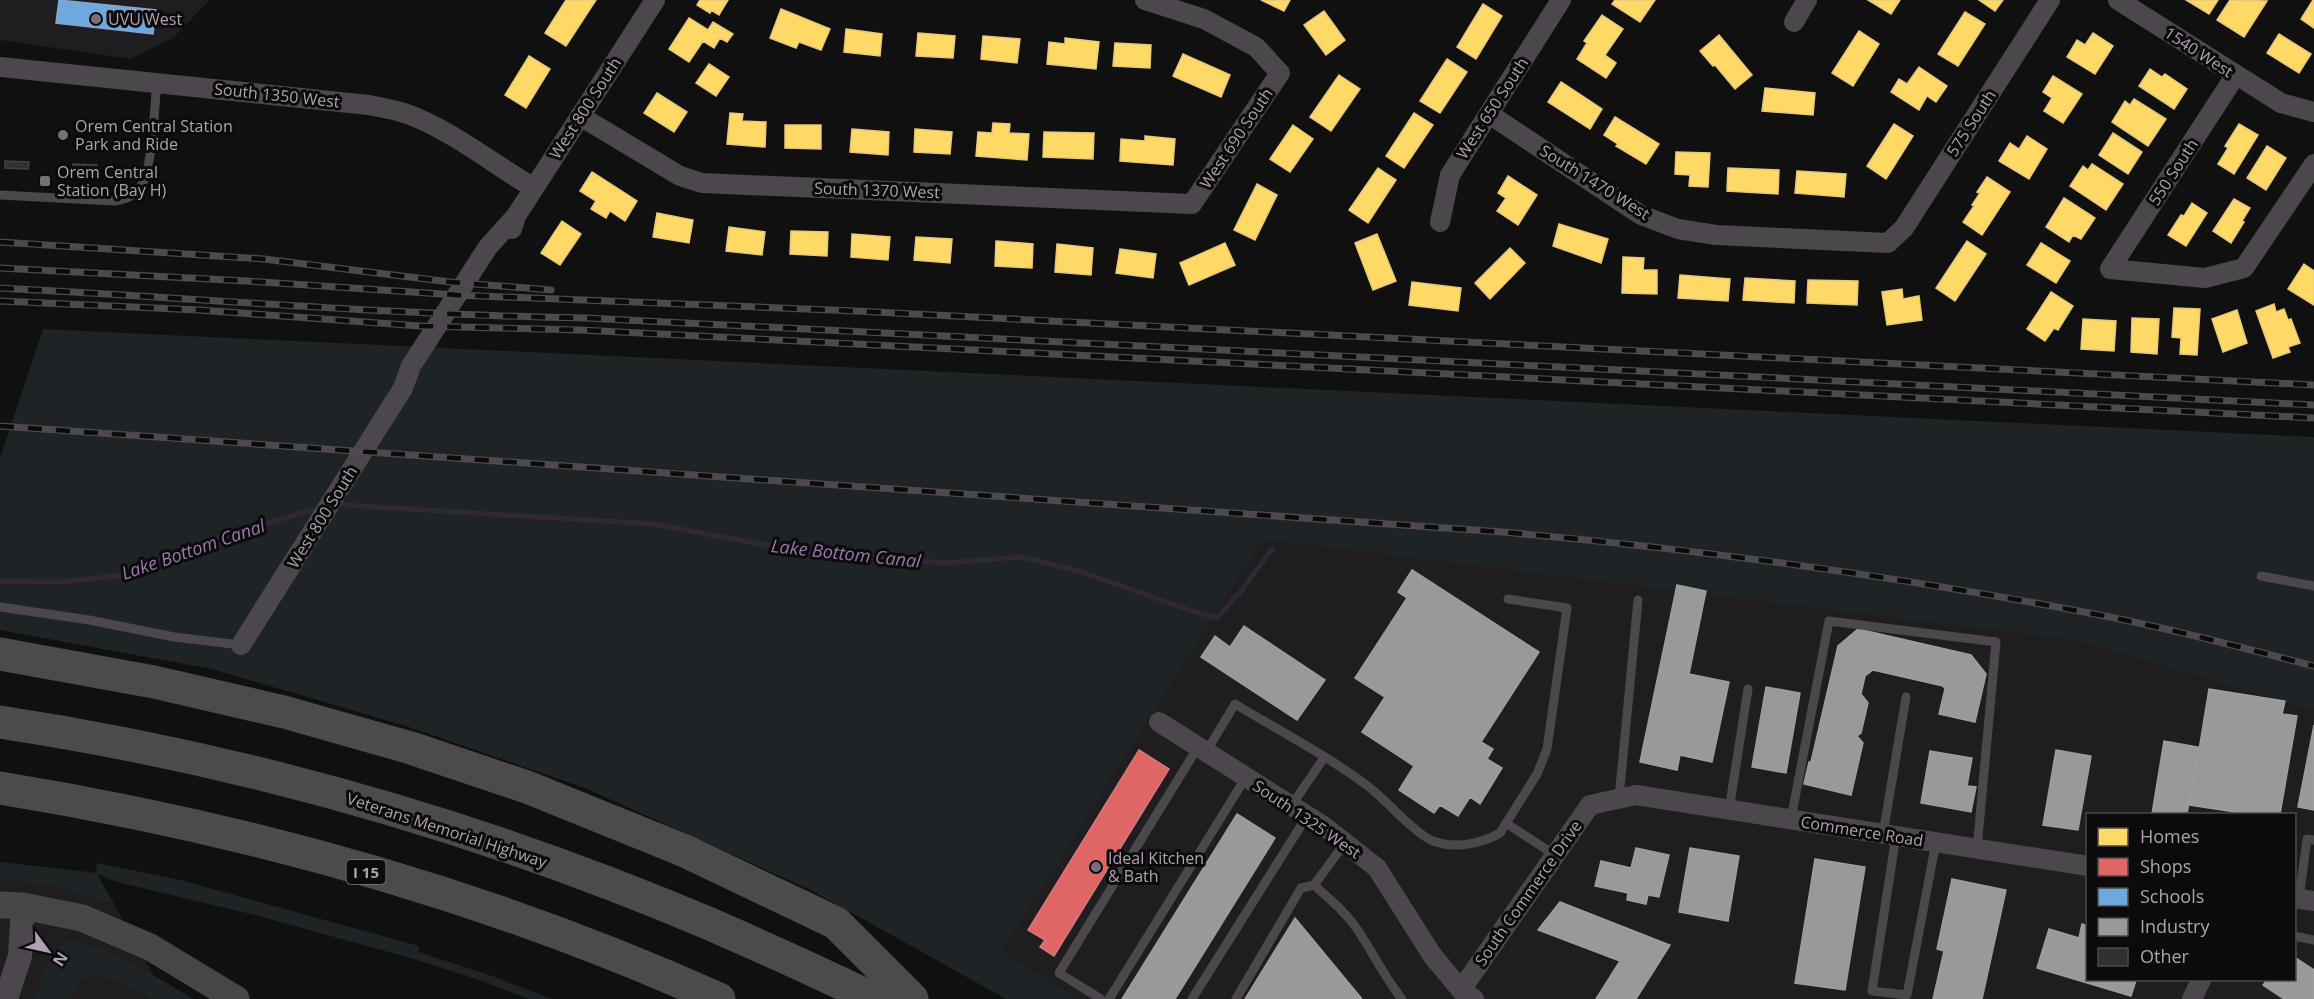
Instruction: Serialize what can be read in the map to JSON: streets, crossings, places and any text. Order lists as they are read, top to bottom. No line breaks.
{"streets":{"highway":["Veterans Memorial Highway","I 15"],"street":["1540 West","South 1350 West","West 800 South","West 650 South","575 South","West 690 South","550 South","South 1470 West","South 1370 West","South 1325 West","Commerce Road","South Commerce Drive"]},"crossings":[["1540 West","550 South"],["South 1350 West","West 800 South"],["West 800 South","South 1370 West"],["West 650 South","South 1470 West"],["575 South","South 1470 West"],["West 690 South","South 1370 West"],["South 1325 West","South Commerce Drive"],["Commerce Road","South Commerce Drive"]],"water":["Lake Bottom Canal"],"places":{"other":["UVU West","Orem Central Station Park and Ride","Ideal Kitchen & Bath"],"transit":["Orem Central Station (Bay H)"]},"legend":["Homes","Shops","Schools","Industry","Other"],"north":"bottom right"}
